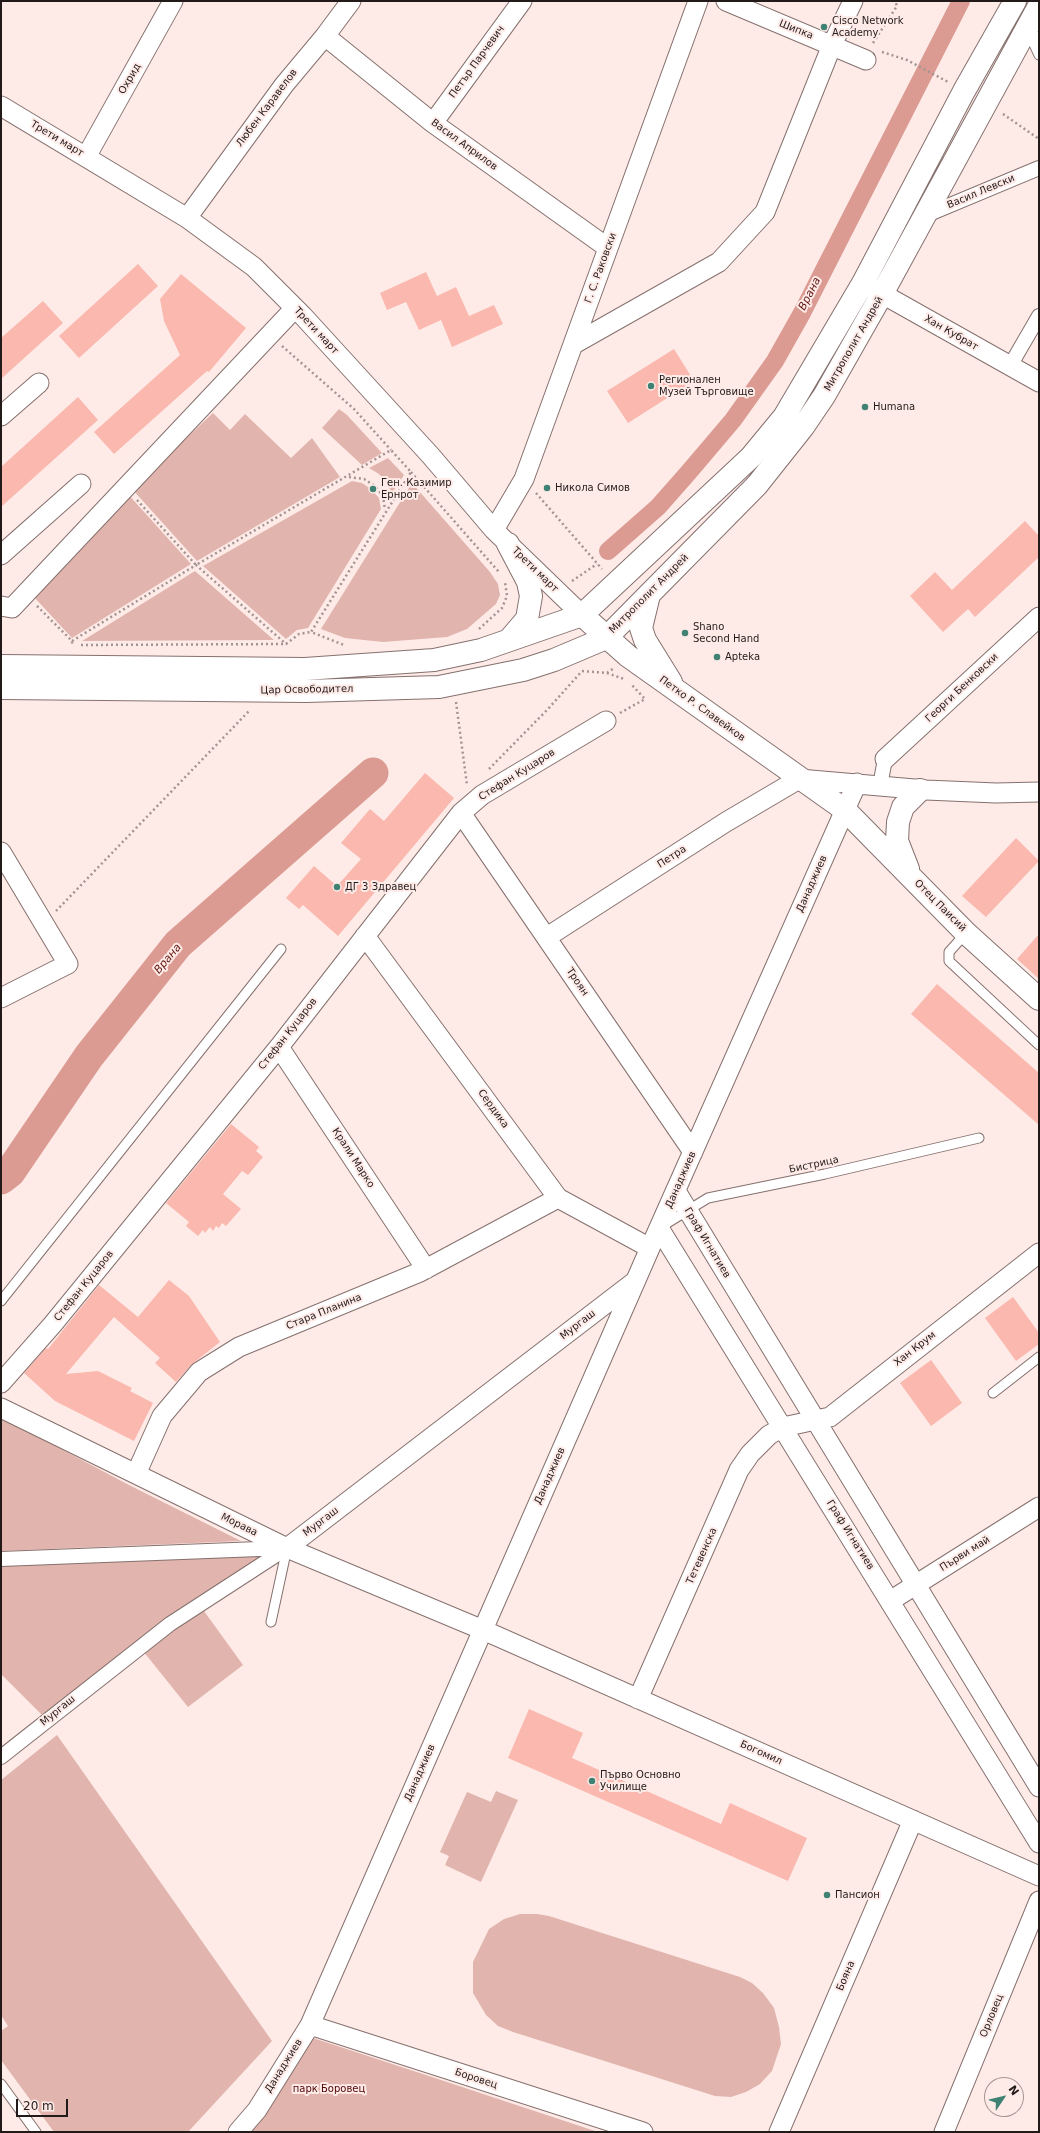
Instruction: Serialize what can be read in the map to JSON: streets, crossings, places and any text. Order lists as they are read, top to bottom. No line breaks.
{"streets":{"main road":["Митрополит Андрей","Цар Освободител","Петко Р. Славейков","Отец Паисий"],"street":["Шипка","Петър Парчевич","Охрид","Любен Каравелов","Трети март","Васил Априлов","Васил Левски","Г. С. Раковски","Хан Кубрат","Георги Бенковски","Стефан Куцаров","Петра","Данаджиев","Троян","Сердика","Крали Марко","Граф Игнатиев","Стара Планина","Мургаш","Хан Крум","Морава","Първи май","Тетевенска","Богомил","Бояна","Орловец","Боровец"],"lane":["Бистрица"]},"crossings":[["Петър Парчевич","Васил Априлов"],["Охрид","Трети март"],["Любен Каравелов","Трети март"],["Любен Каравелов","Васил Априлов"],["Трети март","Г. С. Раковски"],["Трети март","Петко Р. Славейков"],["Васил Априлов","Г. С. Раковски"],["Васил Левски","Митрополит Андрей"],["Хан Кубрат","Митрополит Андрей"],["Митрополит Андрей","Цар Освободител"],["Митрополит Андрей","Петко Р. Славейков"],["Цар Освободител","Петко Р. Славейков"],["Петко Р. Славейков","Петра"],["Петко Р. Славейков","Данаджиев"],["Петко Р. Славейков","Отец Паисий"],["Стефан Куцаров","Троян"],["Стефан Куцаров","Сердика"],["Стефан Куцаров","Крали Марко"],["Петра","Троян"],["Данаджиев","Отец Паисий"],["Данаджиев","Троян"],["Данаджиев","Сердика"],["Данаджиев","Бистрица"],["Данаджиев","Граф Игнатиев"],["Данаджиев","Мургаш"],["Данаджиев","Морава"],["Данаджиев","Богомил"],["Данаджиев","Боровец"],["Сердика","Стара Планина"],["Крали Марко","Стара Планина"],["Бистрица","Граф Игнатиев"],["Граф Игнатиев","Хан Крум"],["Граф Игнатиев","Първи май"],["Граф Игнатиев","Тетевенска"],["Стара Планина","Морава"],["Мургаш","Морава"],["Хан Крум","Тетевенска"],["Морава","Богомил"],["Тетевенска","Богомил"],["Богомил","Бояна"]],"water":["Врана"],"parks":["парк Боровец"],"places":["Cisco Network Academy","Регионален Музей Търговище","Humana","Никола Симов","Ген. Казимир Ернрот","Shano Second Hand","Apteka","ДГ 3 Здравец","Първо Основно Училище","Пансион"],"scale_bar":"20 m","north":"top right"}
